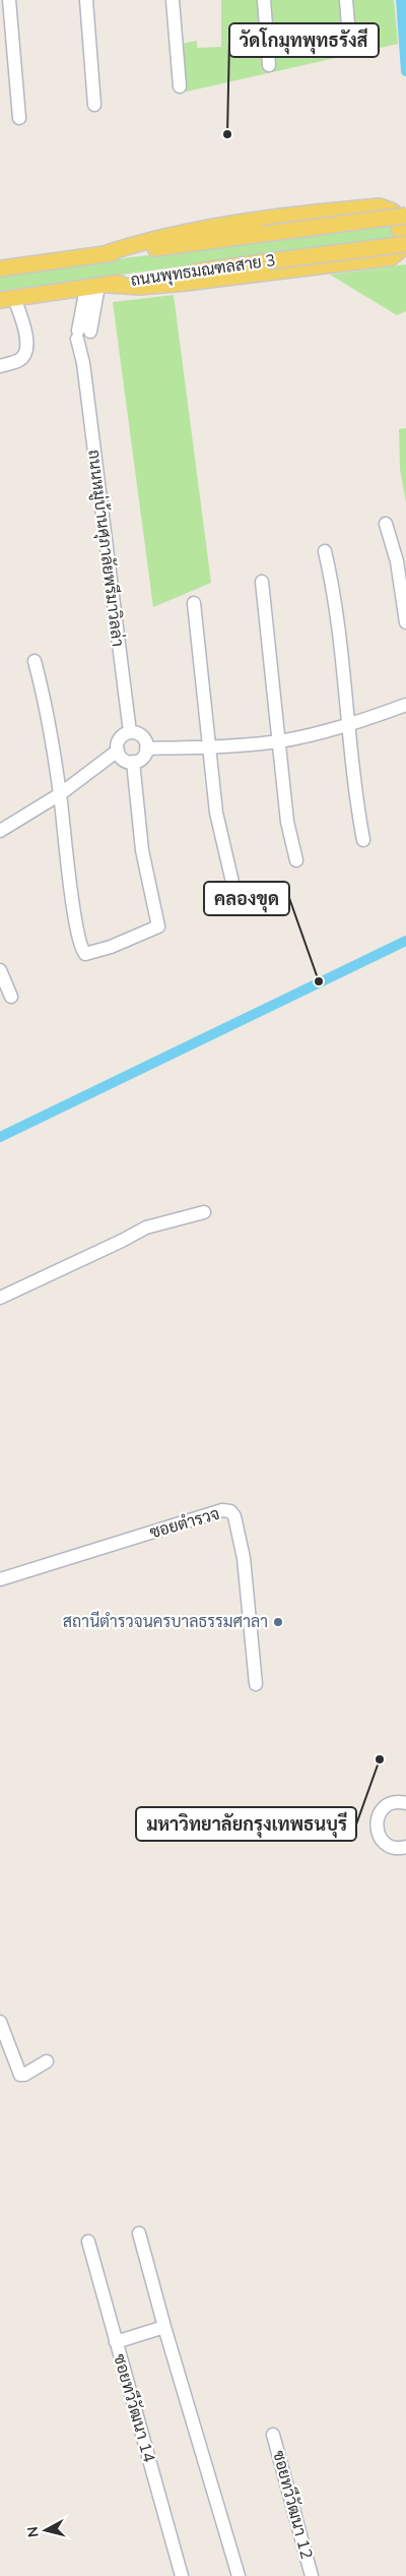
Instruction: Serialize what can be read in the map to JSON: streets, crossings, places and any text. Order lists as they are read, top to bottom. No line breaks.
{"streets":{"main road":["ถนนพุทธมณฑลสาย 3"],"street":["ถนนหมู่บ้านศุภาลัยพรีมาวิลล่า","ซอยตำรวจ","ซอยทวีวัฒนา 14","ซอยทวีวัฒนา 12"]},"crossings":[["ถนนพุทธมณฑลสาย 3","ถนนหมู่บ้านศุภาลัยพรีมาวิลล่า"]],"places":["วัดโกมุทพุทธรังสี","คลองขุด","สถานีตำรวจนครบาลธรรมศาลา","มหาวิทยาลัยกรุงเทพธนบุรี"],"north":"left"}
